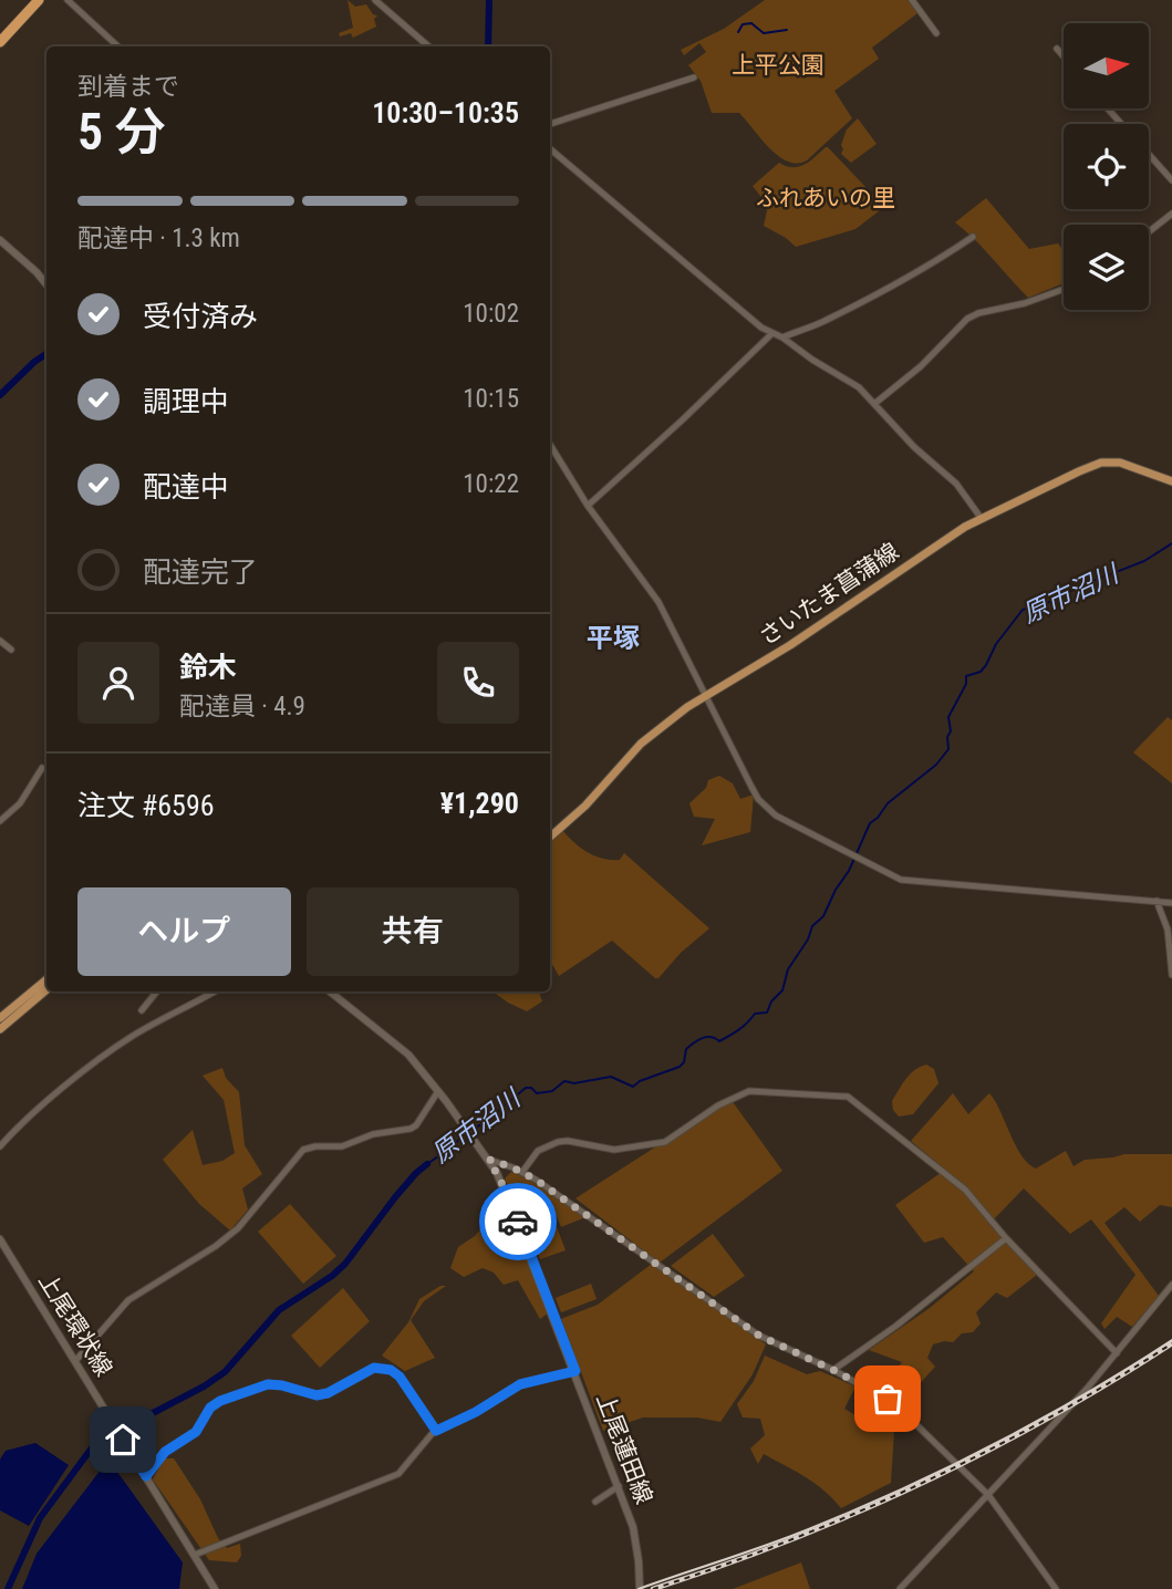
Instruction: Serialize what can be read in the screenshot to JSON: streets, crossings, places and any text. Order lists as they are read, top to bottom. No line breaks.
{"streets":{"main road":["さいたま菖蒲線","上尾環状線","上尾蓮田線"]},"districts":["平塚"],"water":["原市沼川"],"parks":["上平公園","ふれあいの里"],"north":"right","page":{"heading":["5 分","到着まで","10:30–10:35"],"panel":["鈴木","配達員 · 4.9","注文 #6596","¥1,290"],"bar":"配達中 · 1.3 km","list":[["受付済み","10:02"],["調理中","10:15"],["配達中","10:22"],"配達完了"],"buttons":["ヘルプ","共有"]}}
